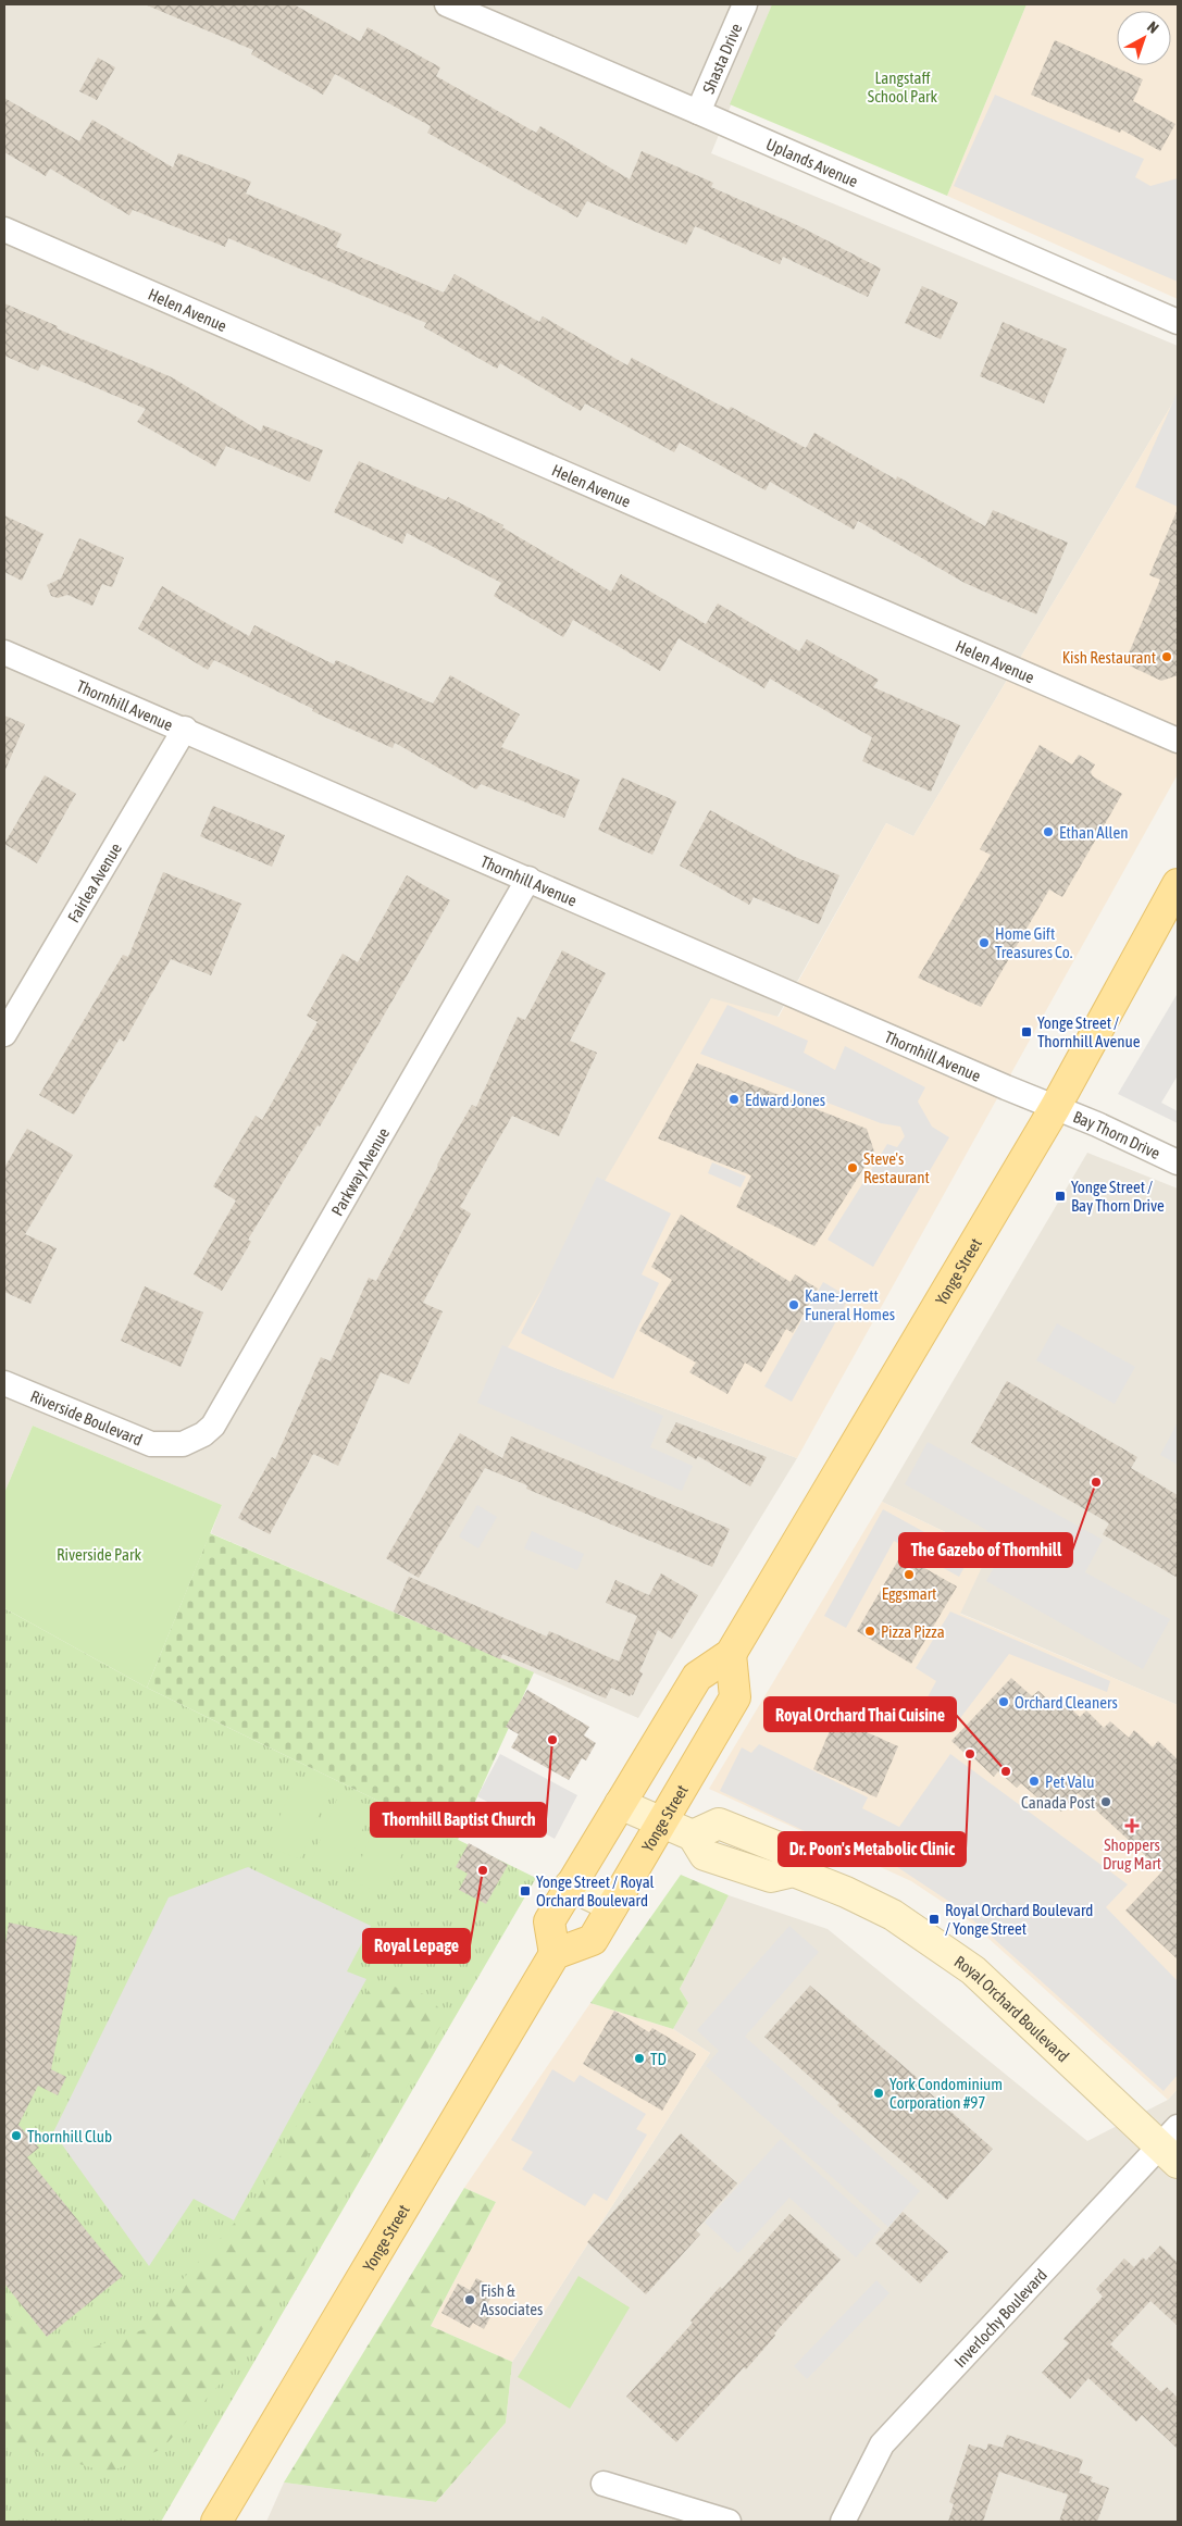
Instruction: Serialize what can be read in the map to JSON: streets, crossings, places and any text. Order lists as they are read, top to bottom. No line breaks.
{"streets":{"main road":["Yonge Street"],"street":["Shasta Drive","Uplands Avenue","Helen Avenue","Thornhill Avenue","Fairlea Avenue","Bay Thorn Drive","Parkway Avenue","Riverside Boulevard","Royal Orchard Boulevard","Inverlochy Boulevard"]},"crossings":[["Shasta Drive","Uplands Avenue"],["Thornhill Avenue","Fairlea Avenue"],["Thornhill Avenue","Bay Thorn Drive"],["Thornhill Avenue","Parkway Avenue"],["Thornhill Avenue","Yonge Street"],["Bay Thorn Drive","Yonge Street"],["Parkway Avenue","Riverside Boulevard"],["Yonge Street","Royal Orchard Boulevard"],["Royal Orchard Boulevard","Inverlochy Boulevard"]],"parks":["Langstaff School Park","Riverside Park"],"places":{"other":["Kish Restaurant","Ethan Allen","Home Gift Treasures Co.","Edward Jones","Steve's Restaurant","Kane-Jerrett Funeral Homes","The Gazebo of Thornhill","Eggsmart","Pizza Pizza","Orchard Cleaners","Thornhill Baptist Church","Dr. Poon's Metabolic Clinic","Royal Orchard Thai Cuisine","Pet Valu","Canada Post","Royal Lepage","TD","York Condominium Corporation #97","Thornhill Club","Fish & Associates"],"transit":["Yonge Street / Thornhill Avenue","Yonge Street / Bay Thorn Drive","Yonge Street / Royal Orchard Boulevard","Royal Orchard Boulevard / Yonge Street"],"health":["Shoppers Drug Mart"]},"north":"top right"}
